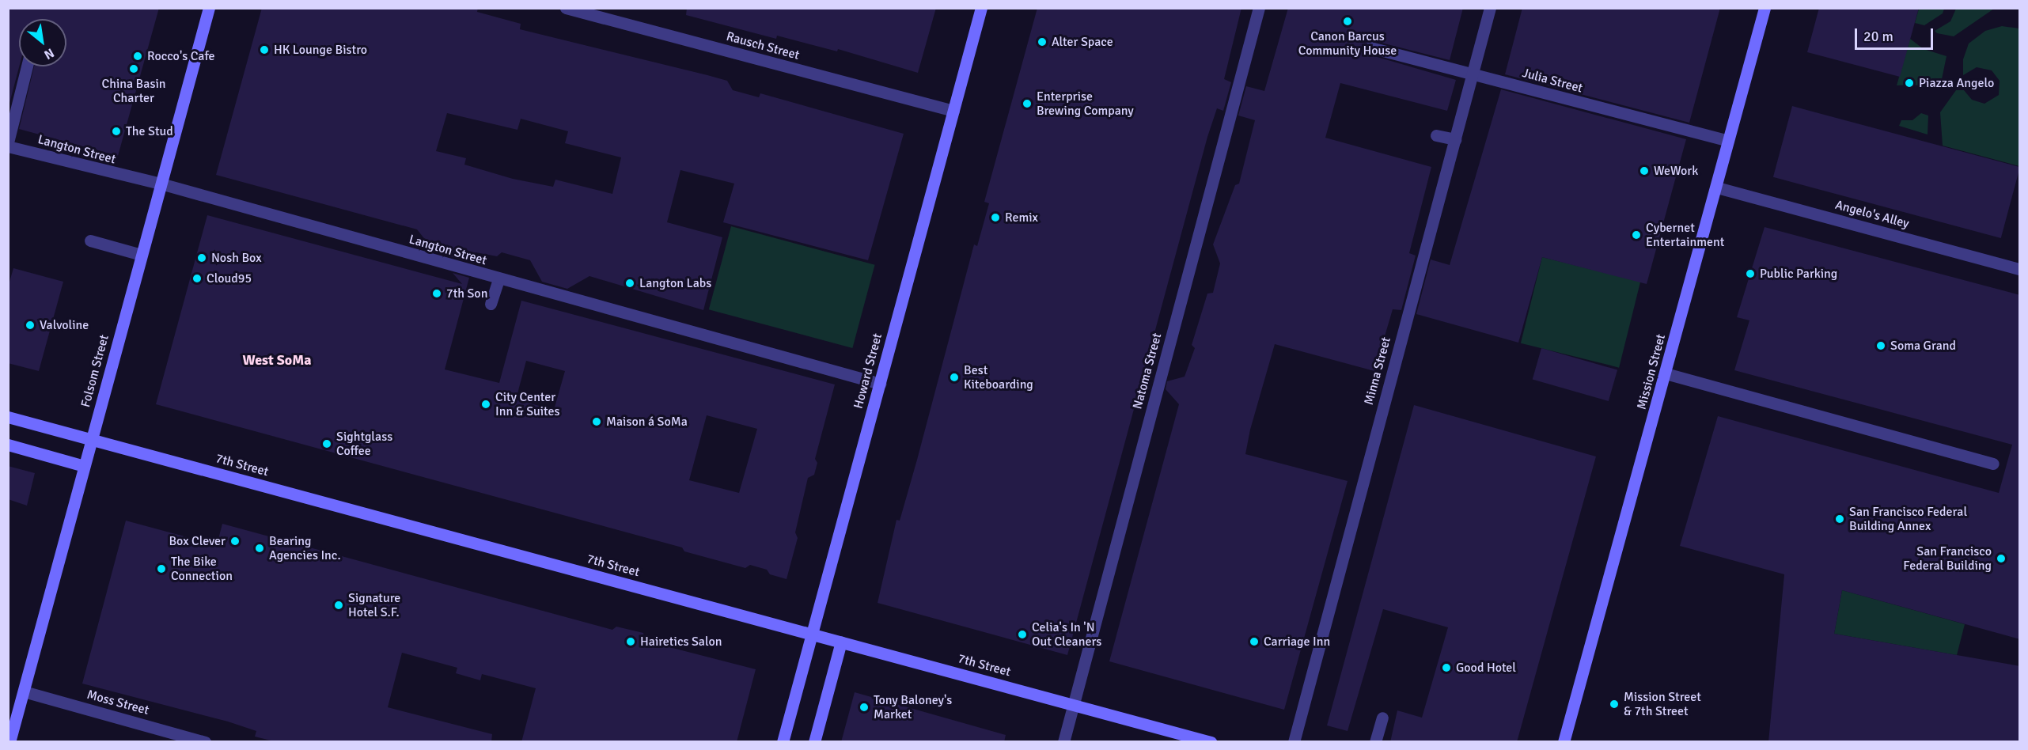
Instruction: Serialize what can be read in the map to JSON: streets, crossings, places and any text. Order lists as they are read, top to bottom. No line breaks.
{"streets":{"main road":["Folsom Street","Howard Street","Mission Street","7th Street"],"street":["Rausch Street","Julia Street","Langton Street","Angelo's Alley","Natoma Street","Minna Street","Moss Street"]},"crossings":[["Rausch Street","Howard Street"],["Julia Street","Minna Street"],["Julia Street","Mission Street"],["Langton Street","Folsom Street"],["Langton Street","Howard Street"],["Angelo's Alley","Mission Street"],["Folsom Street","7th Street"],["Folsom Street","Moss Street"],["Howard Street","7th Street"],["Natoma Street","7th Street"]],"districts":["West SoMa"],"places":["Canon Barcus Community House","Alter Space","HK Lounge Bistro","Rocco's Cafe","China Basin Charter","Piazza Angelo","Enterprise Brewing Company","The Stud","WeWork","Remix","Cybernet Entertainment","Nosh Box","Public Parking","Cloud95","Langton Labs","7th Son","Valvoline","Soma Grand","Best Kiteboarding","City Center Inn & Suites","Maison á SoMa","Sightglass Coffee","San Francisco Federal Building Annex","Box Clever","Bearing Agencies Inc.","San Francisco Federal Building","The Bike Connection","Signature Hotel S.F.","Celia's In 'N Out Cleaners","Hairetics Salon","Carriage Inn","Good Hotel","Mission Street & 7th Street","Tony Baloney's Market"],"scale_bar":"20 m","north":"bottom right"}
